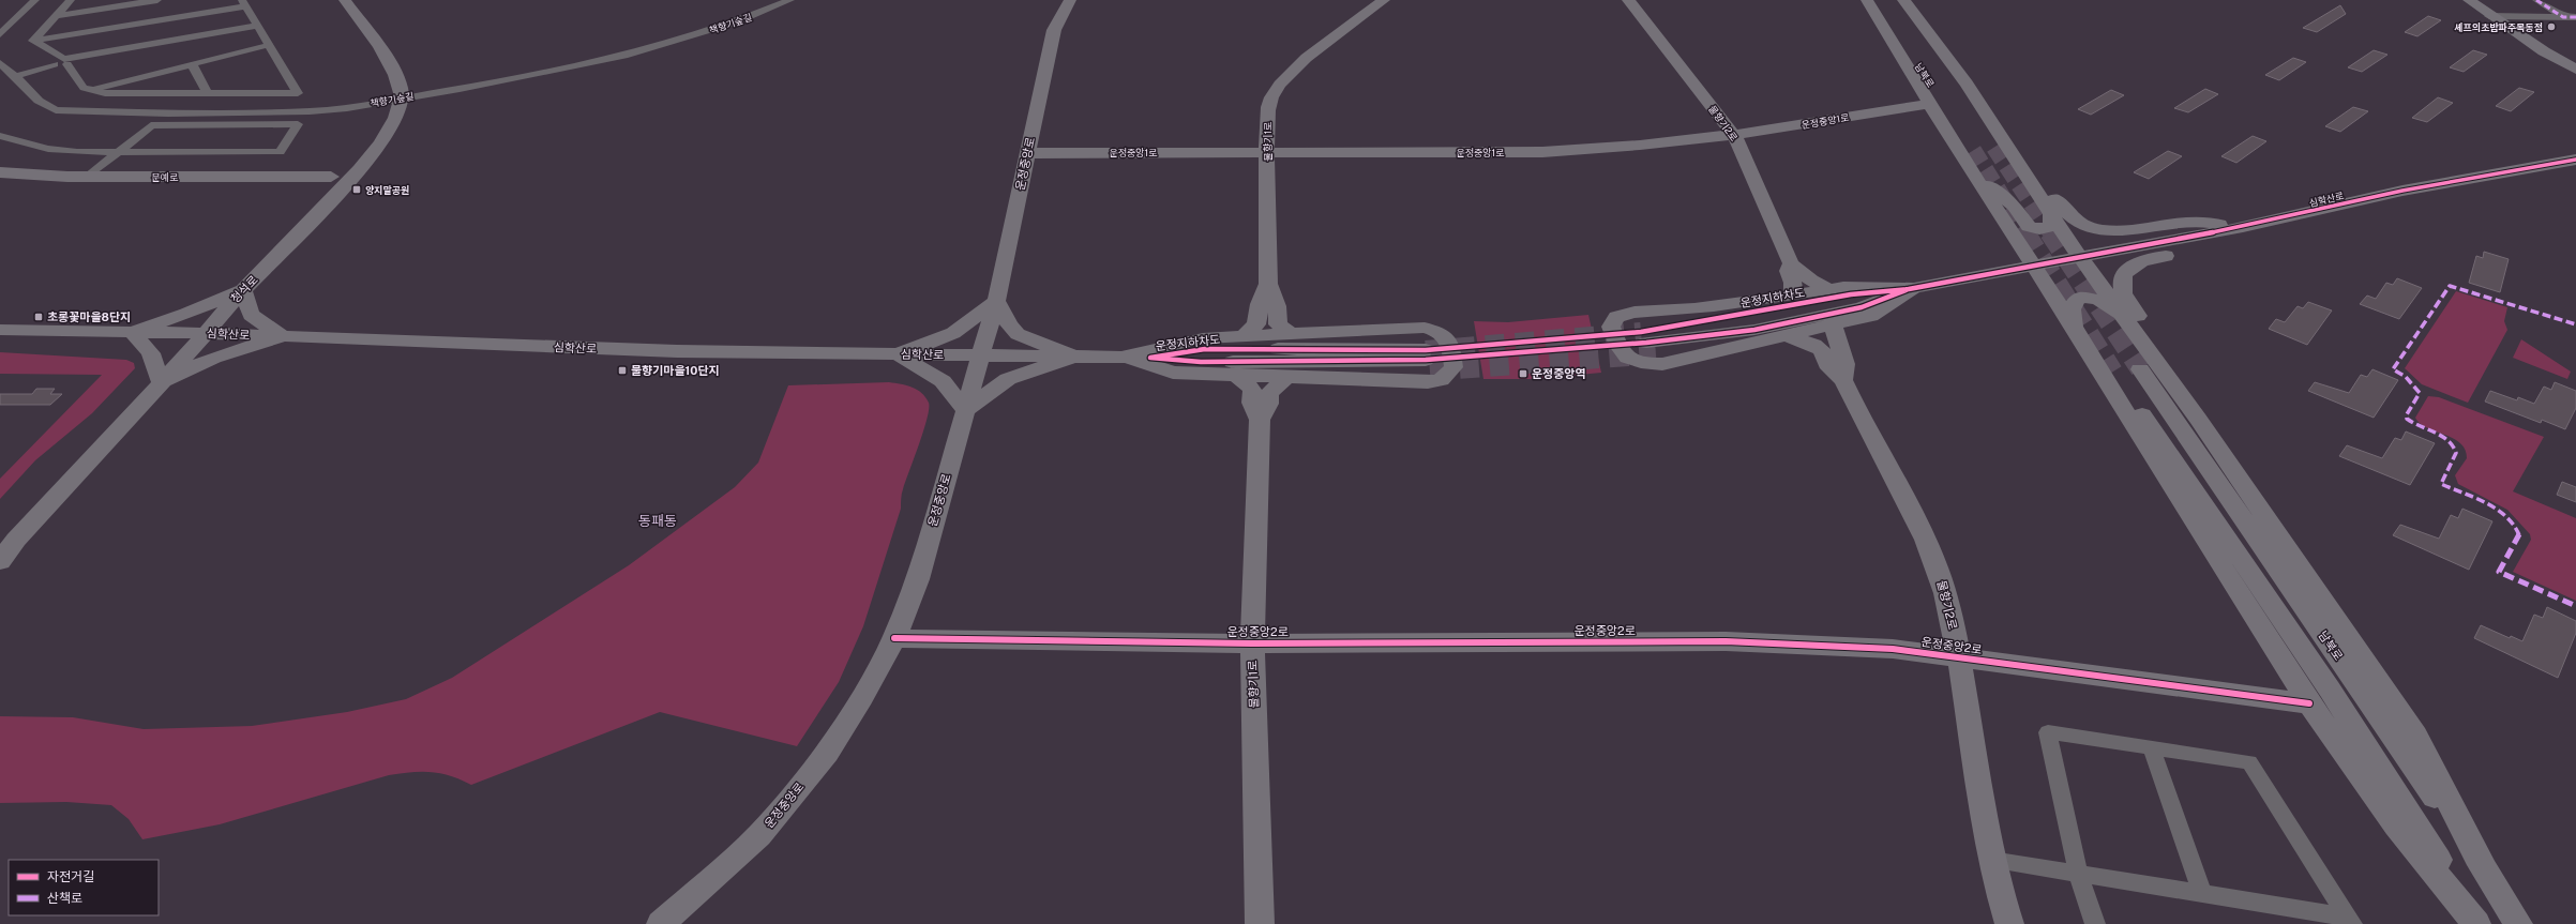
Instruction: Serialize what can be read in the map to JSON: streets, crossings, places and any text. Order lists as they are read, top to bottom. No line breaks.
{"streets":{"street":["책향기숲길","남북로","운정중앙1로","물향기2로","물향기1로","운정중앙로","문예로","심학산로","청석로","운정지하차도","운정중앙2로"]},"crossings":[["책향기숲길","청석로"],["운정중앙1로","물향기2로"],["운정중앙1로","물향기1로"],["운정중앙1로","운정중앙로"],["물향기2로","운정중앙2로"],["물향기1로","운정중앙2로"],["운정중앙로","심학산로"],["운정중앙로","운정중앙2로"],["심학산로","청석로"],["심학산로","운정지하차도"]],"districts":["동패동"],"places":{"other":["셰프의초밥파주목동점"],"transit":["양지말공원","초롱꽃마을8단지","물향기마을10단지","운정중앙역"]},"legend":["자전거길","산책로"]}
